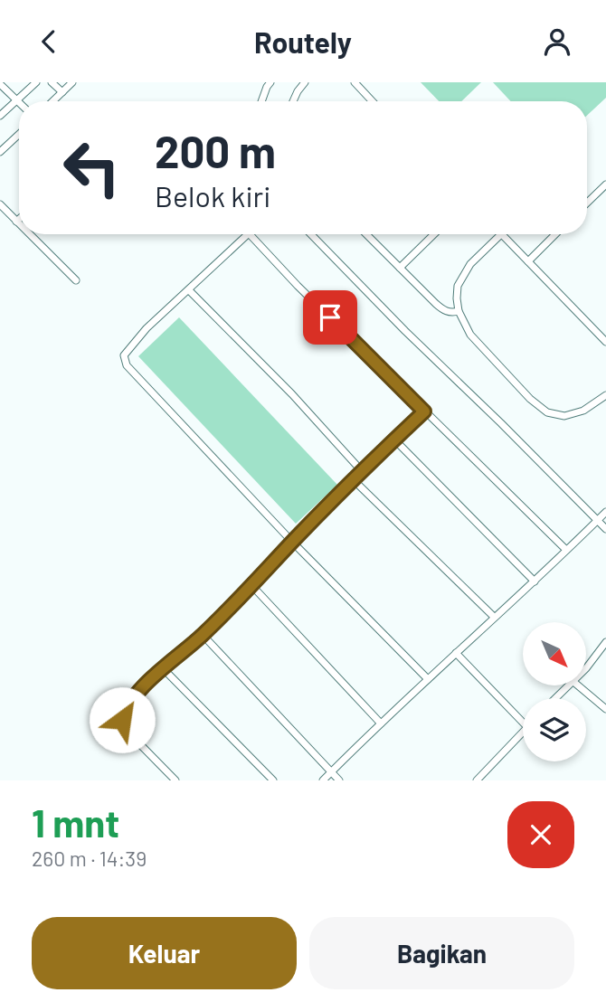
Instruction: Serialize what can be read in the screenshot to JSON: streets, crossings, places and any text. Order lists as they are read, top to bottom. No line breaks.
{"north":"bottom right","page":{"header":"Routely","turn":["200 m","Belok kiri"],"heading":["1 mnt","260 m · 14:39"],"buttons":["Keluar","Bagikan"]}}
